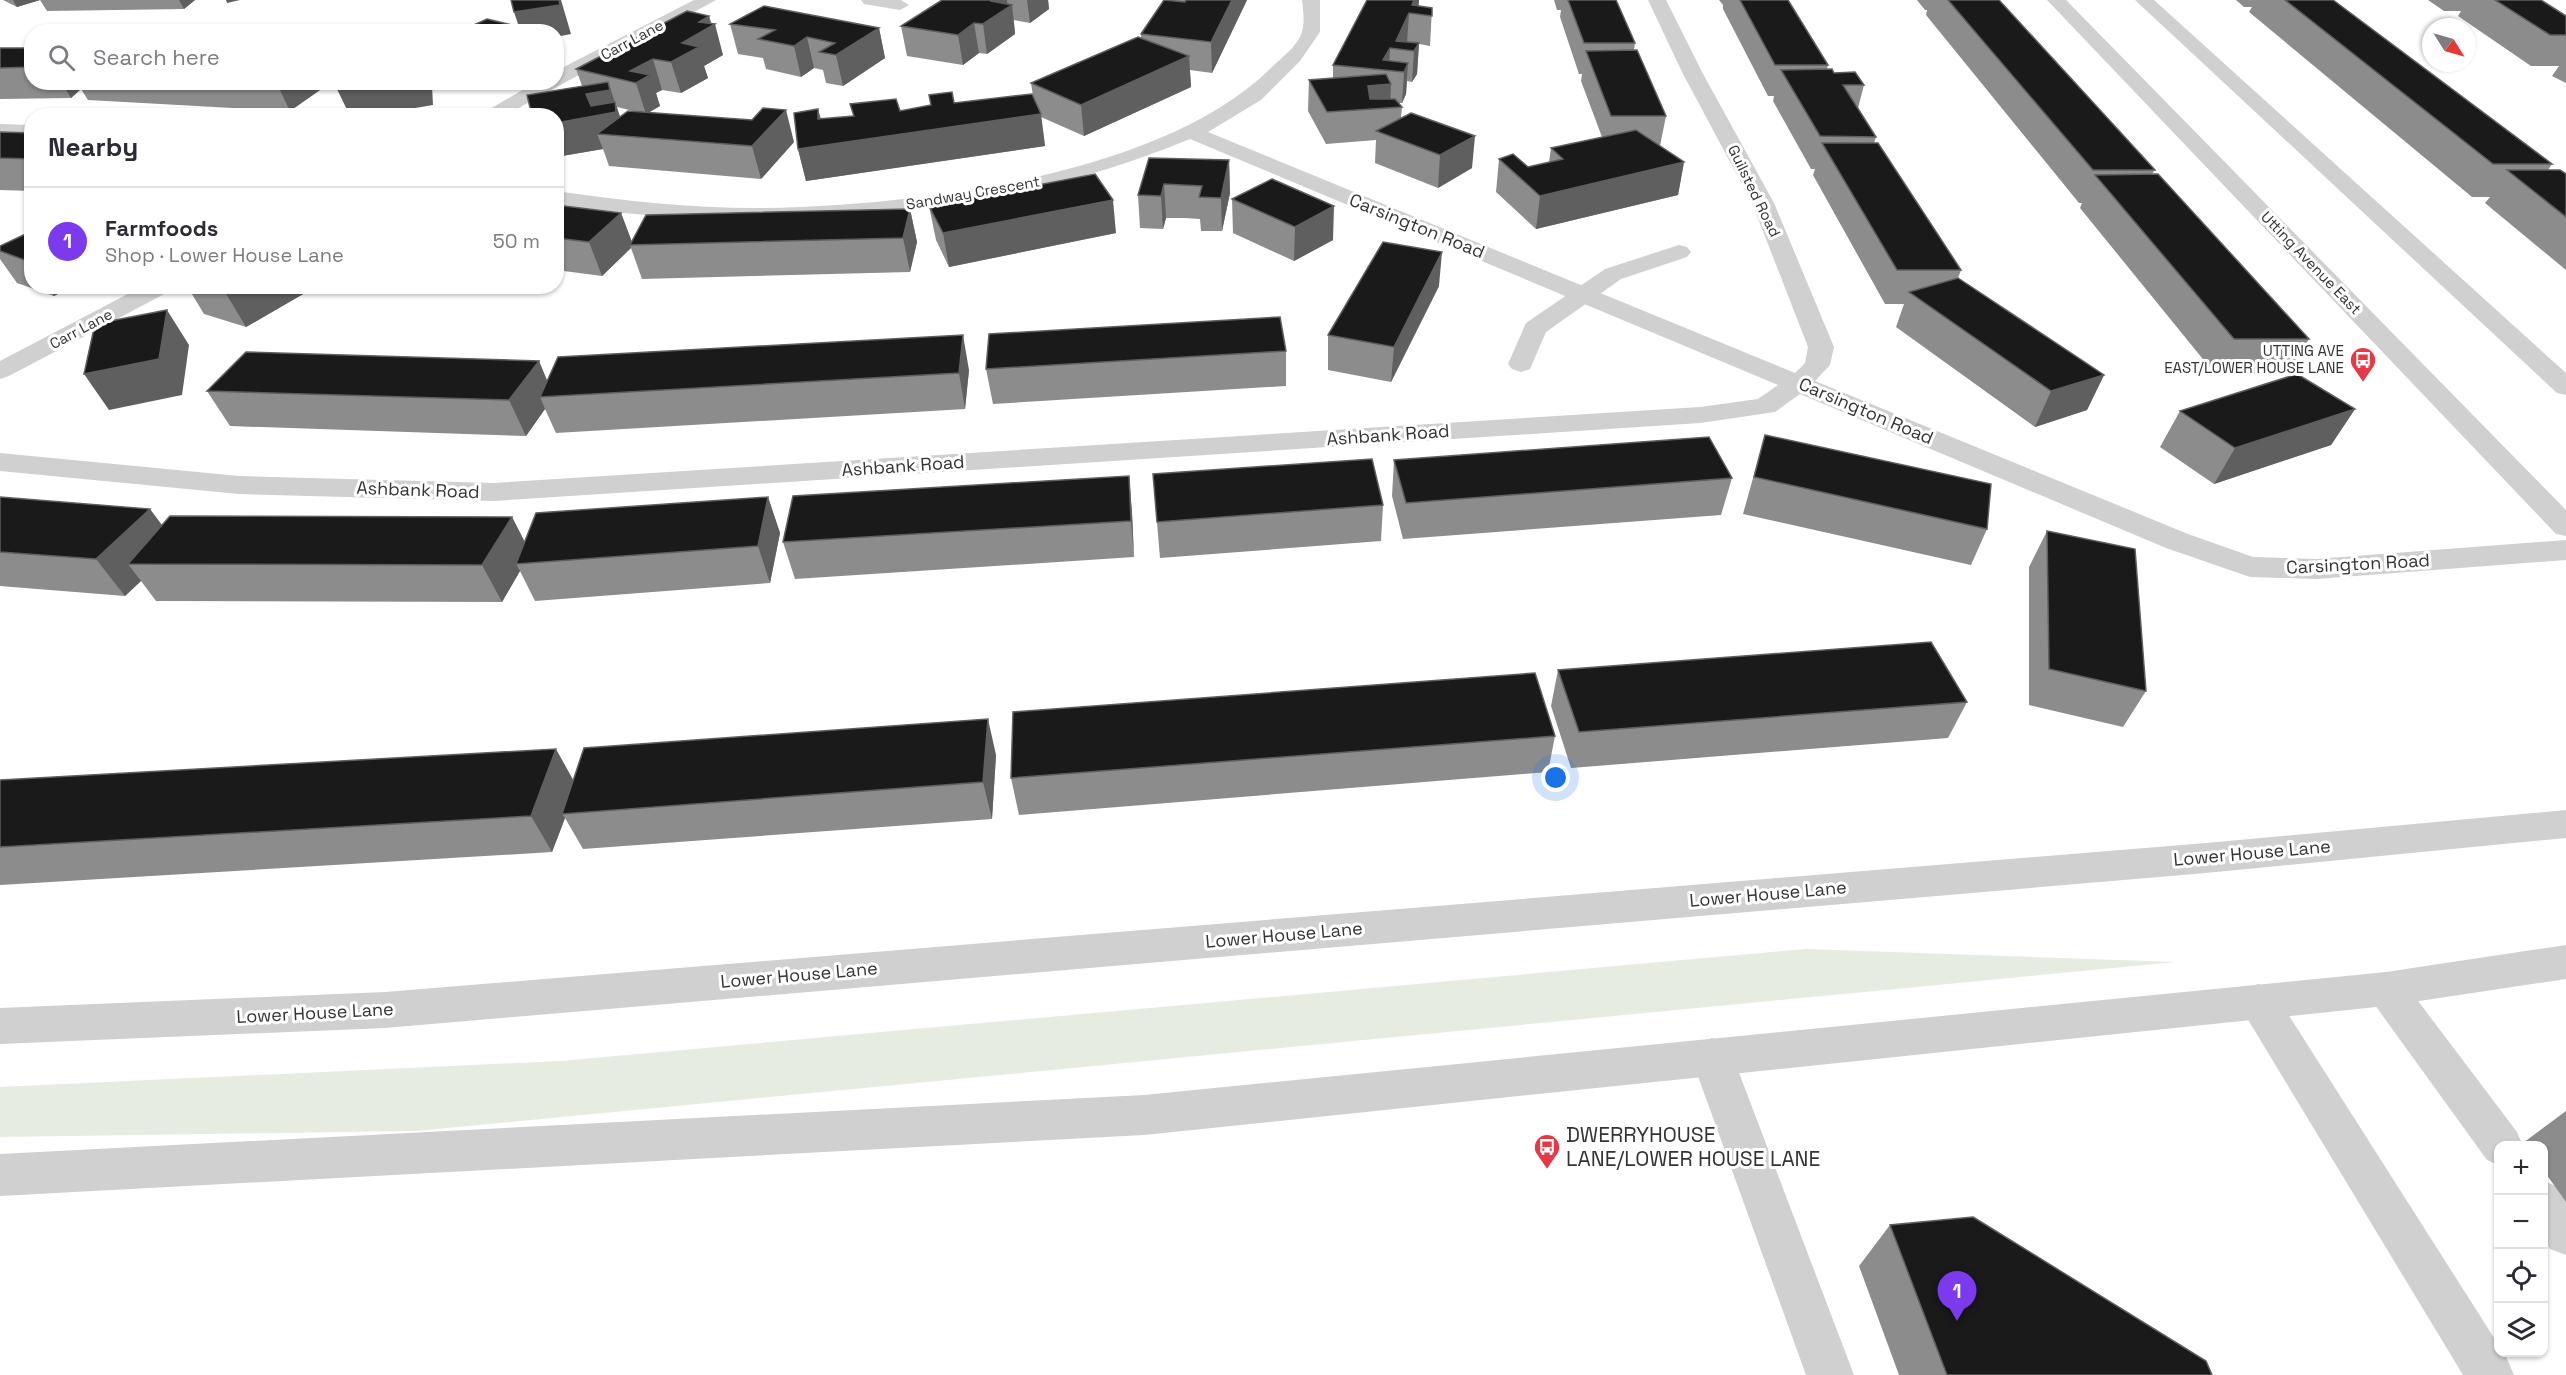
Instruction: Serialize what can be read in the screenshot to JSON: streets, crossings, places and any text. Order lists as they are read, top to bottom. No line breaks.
{"streets":{"street":["Carr Lane","Guilsted Road","Sandway Crescent","Carsington Road","Utting Avenue East","Ashbank Road","Lower House Lane"]},"crossings":[["Guilsted Road","Carsington Road"],["Guilsted Road","Ashbank Road"],["Sandway Crescent","Carsington Road"],["Carsington Road","Ashbank Road"]],"places":{"bus stop":["UTTING AVE EAST/LOWER HOUSE LANE","DWERRYHOUSE LANE/LOWER HOUSE LANE"]},"north":"bottom right","page":{"search":"Search here","heading":"Nearby","list":[{"mark":"1","name":"Farmfoods","note":"Shop · Lower House Lane","value":"50 m"}],"map_buttons":["+","−"],"pins":"1"}}
